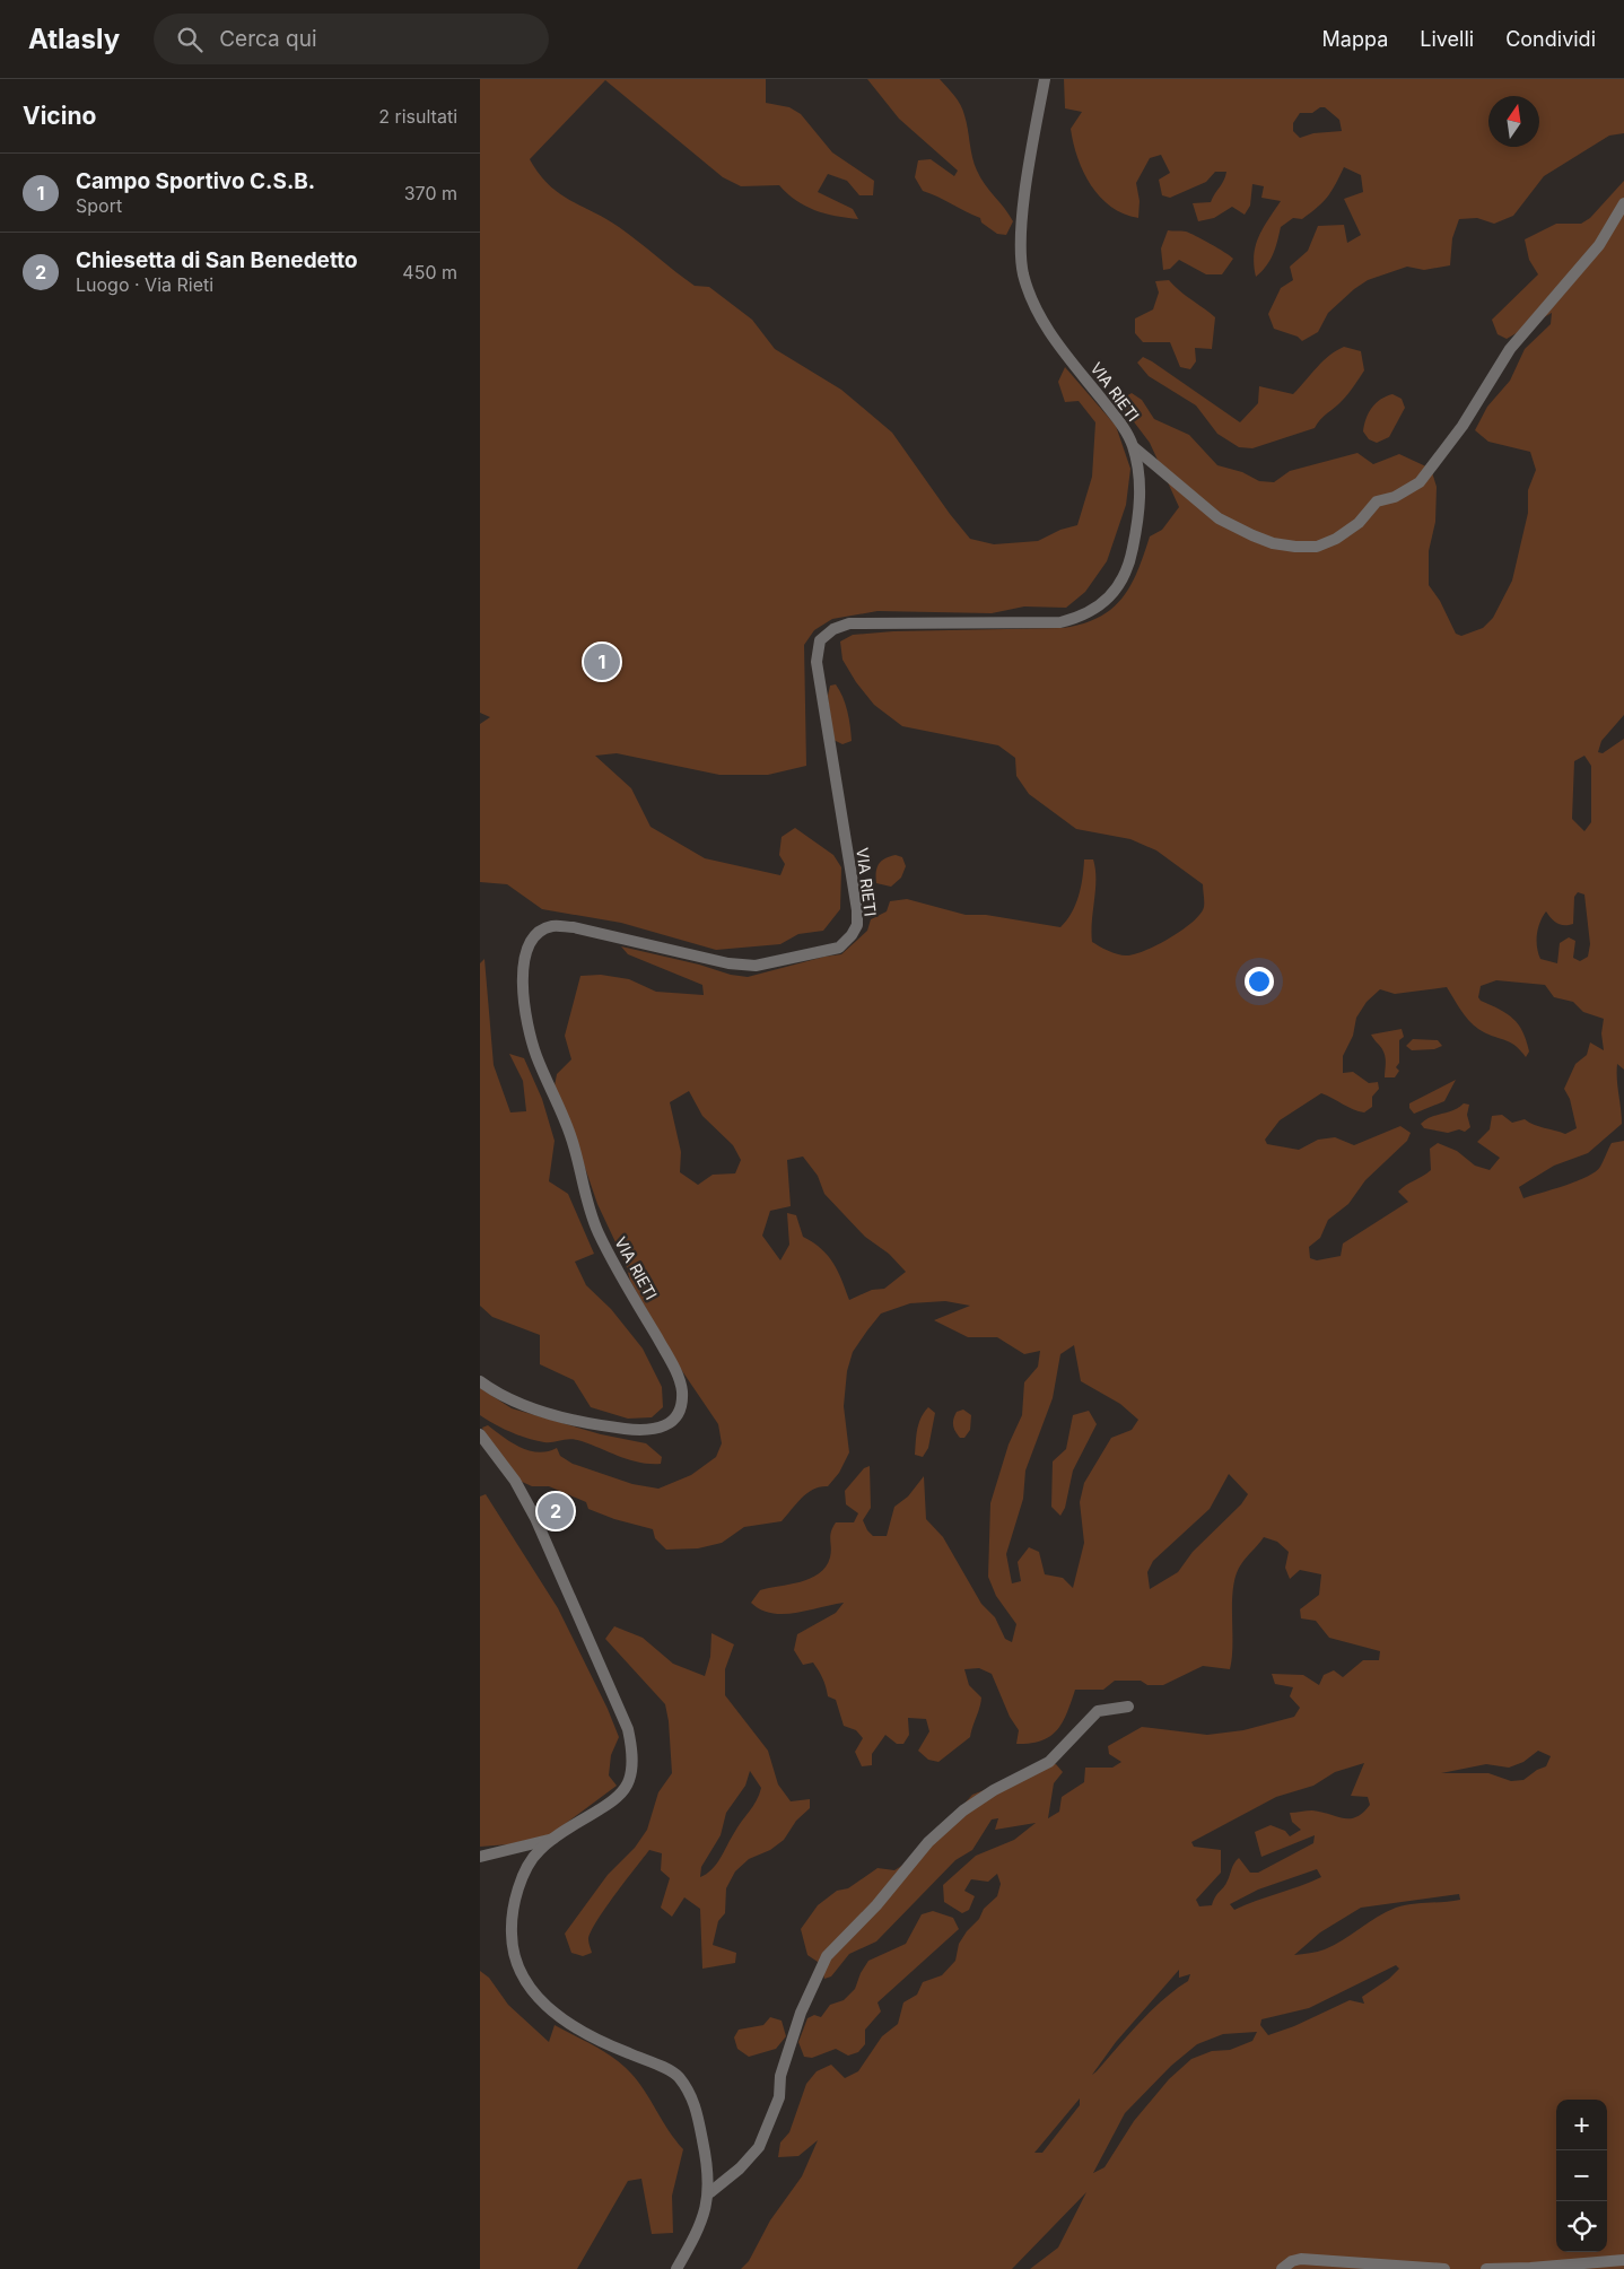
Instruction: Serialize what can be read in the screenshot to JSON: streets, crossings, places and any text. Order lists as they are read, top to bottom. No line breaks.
{"streets":{"street":["VIA RIETI"]},"north":"top","page":{"header":"Atlasly","search":"Cerca qui","nav":["Mappa","Livelli","Condividi"],"heading":["Vicino","2 risultati"],"list":[{"mark":"1","name":"Campo Sportivo C.S.B.","note":"Sport","value":"370 m"},{"mark":"2","name":"Chiesetta di San Benedetto","note":"Luogo · Via Rieti","value":"450 m"}],"pins":["1","2"],"map_buttons":["+","−"]}}
